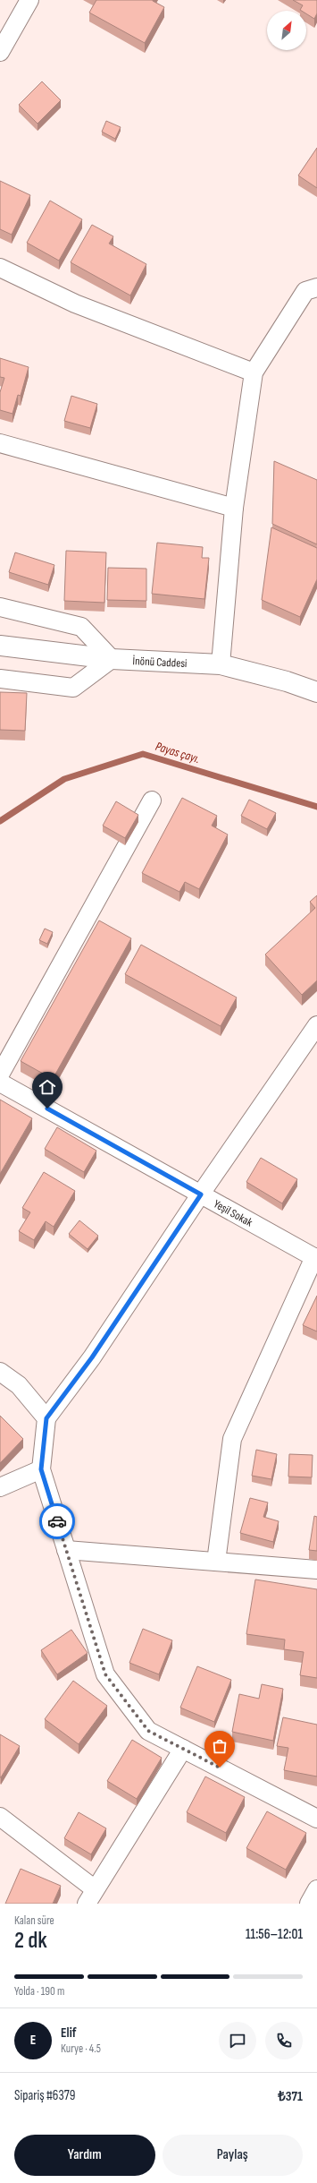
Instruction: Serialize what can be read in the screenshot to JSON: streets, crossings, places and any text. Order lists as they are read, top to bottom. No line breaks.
{"streets":{"main road":["İnönü Caddesi"],"street":["Yeşil Sokak"]},"water":["Payas çayı."],"north":"top right","page":{"heading":["2 dk","Kalan süre","11:56–12:01"],"panel":["Elif","Kurye · 4.5","Sipariş #6379","₺371"],"bar":"Yolda · 190 m","round":"E","buttons":["Yardım","Paylaş"]}}
